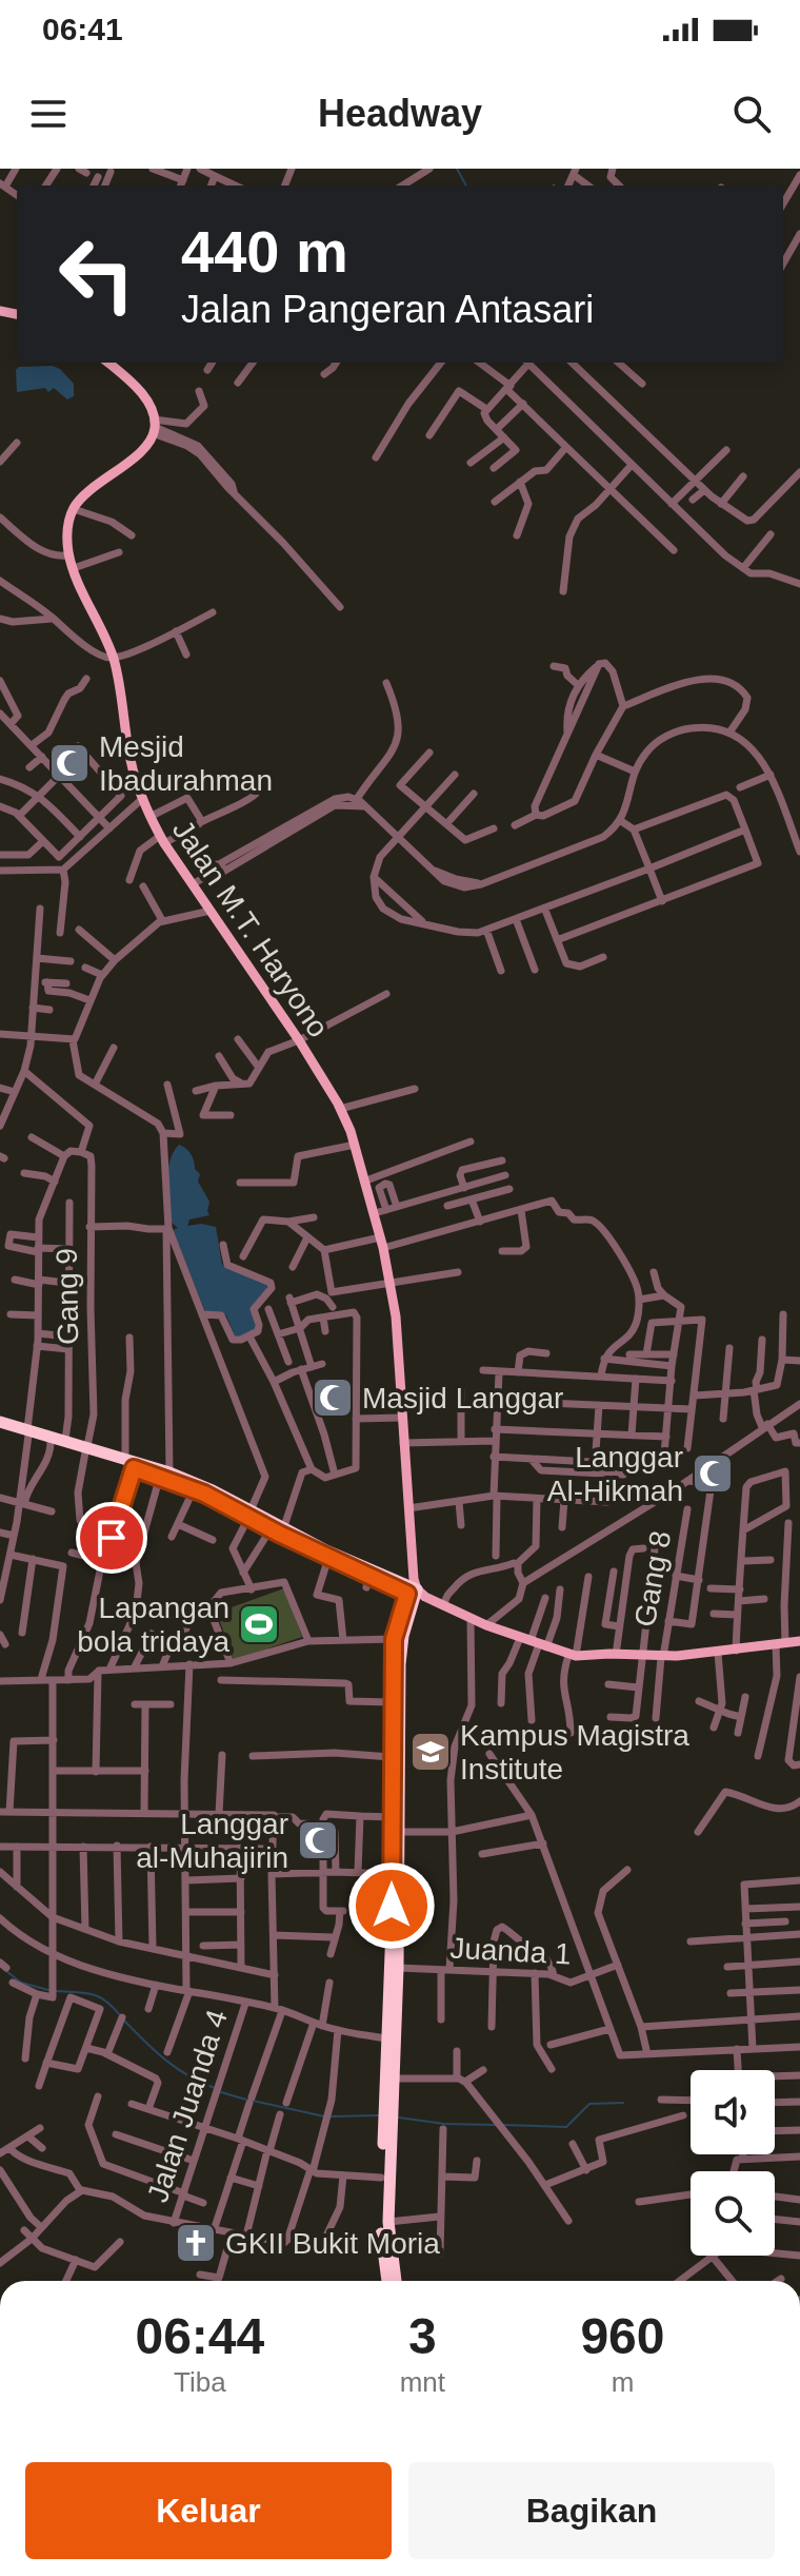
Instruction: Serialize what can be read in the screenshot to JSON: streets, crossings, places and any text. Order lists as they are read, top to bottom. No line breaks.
{"streets":{"main road":["Jalan M.T. Haryono"],"street":["Gang 9","Gang 8","Juanda 1","Jalan Juanda 4"]},"places":{"mosque":["Mesjid Ibadurahman","Masjid Langgar","Langgar Al-Hikmah","Langgar al-Muhajirin"],"sports":["Lapangan bola tridaya"],"school or university":["Kampus Magistra Institute"],"church":["GKII Bukit Moria"]},"page":{"status":"06:41","header":"Headway","turn":["440 m","Jalan Pangeran Antasari"],"eta":["06:44","Tiba","3","mnt","960","m"],"buttons":["Keluar","Bagikan"]}}
